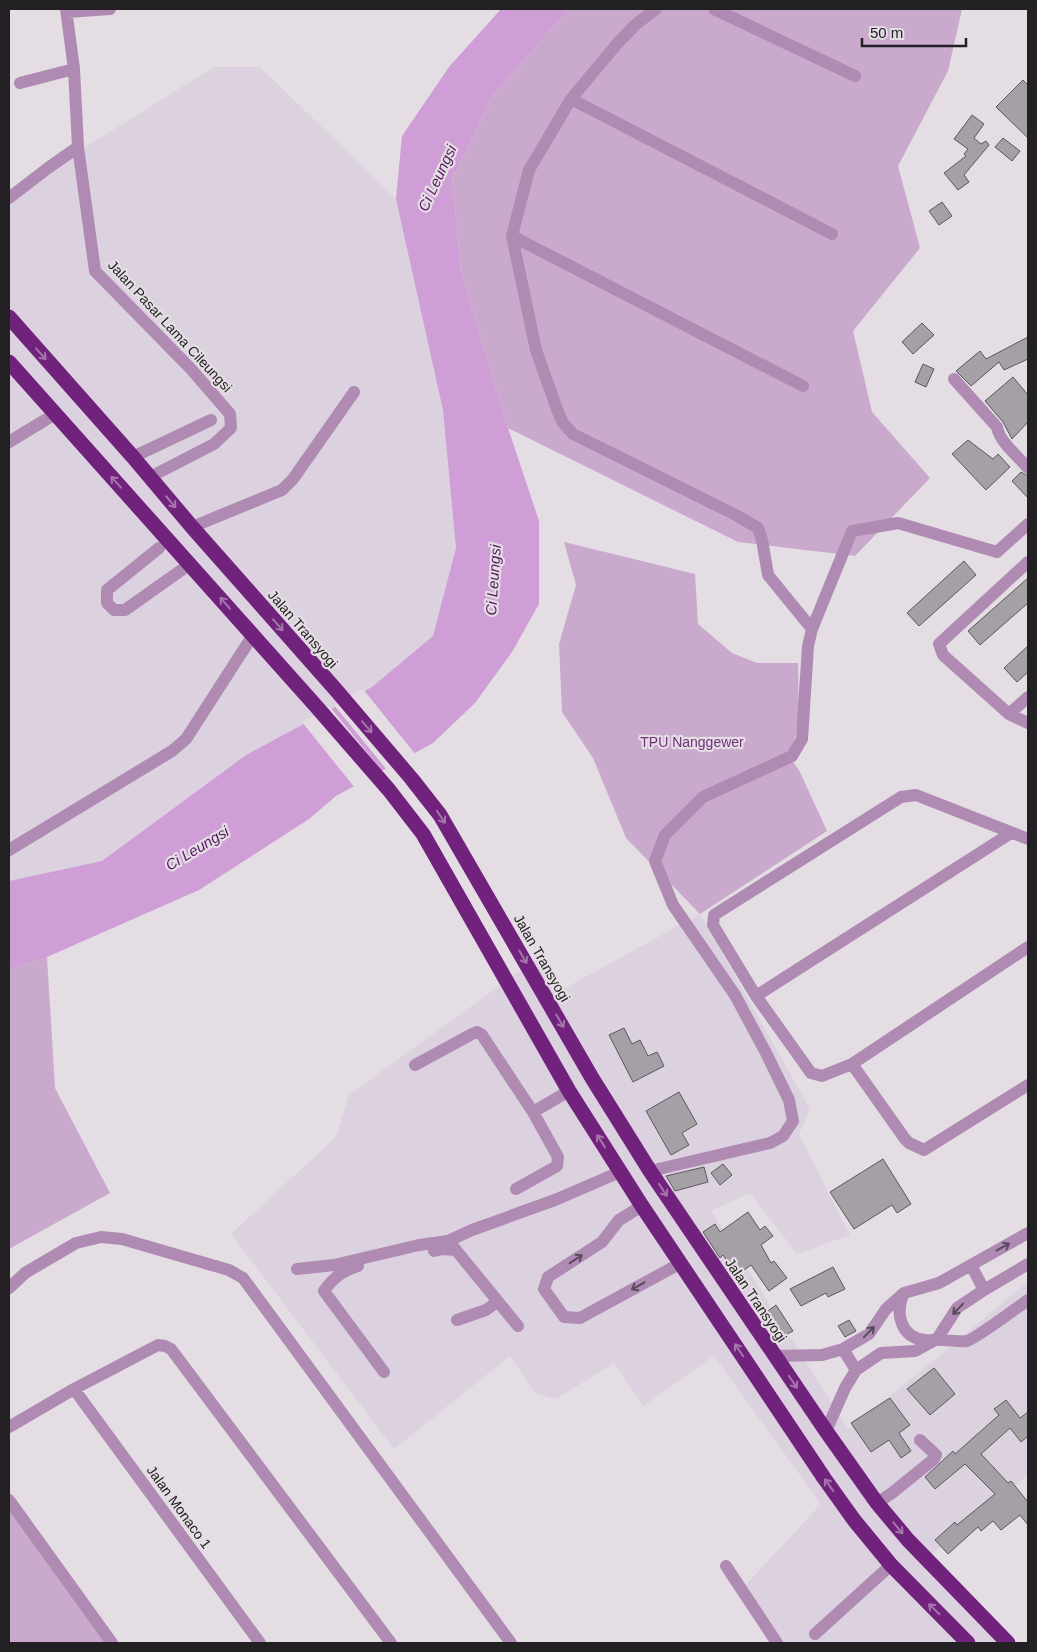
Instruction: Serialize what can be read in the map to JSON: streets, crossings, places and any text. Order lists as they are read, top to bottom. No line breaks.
{"streets":{"highway":["Jalan Transyogi"],"street":["Jalan Pasar Lama Cileungsi","Jalan Monaco 1"]},"crossings":[["Jalan Pasar Lama Cileungsi","Jalan Transyogi"]],"water":["Ci Leungsi"],"parks":["TPU Nanggewer"],"scale_bar":"50 m"}
